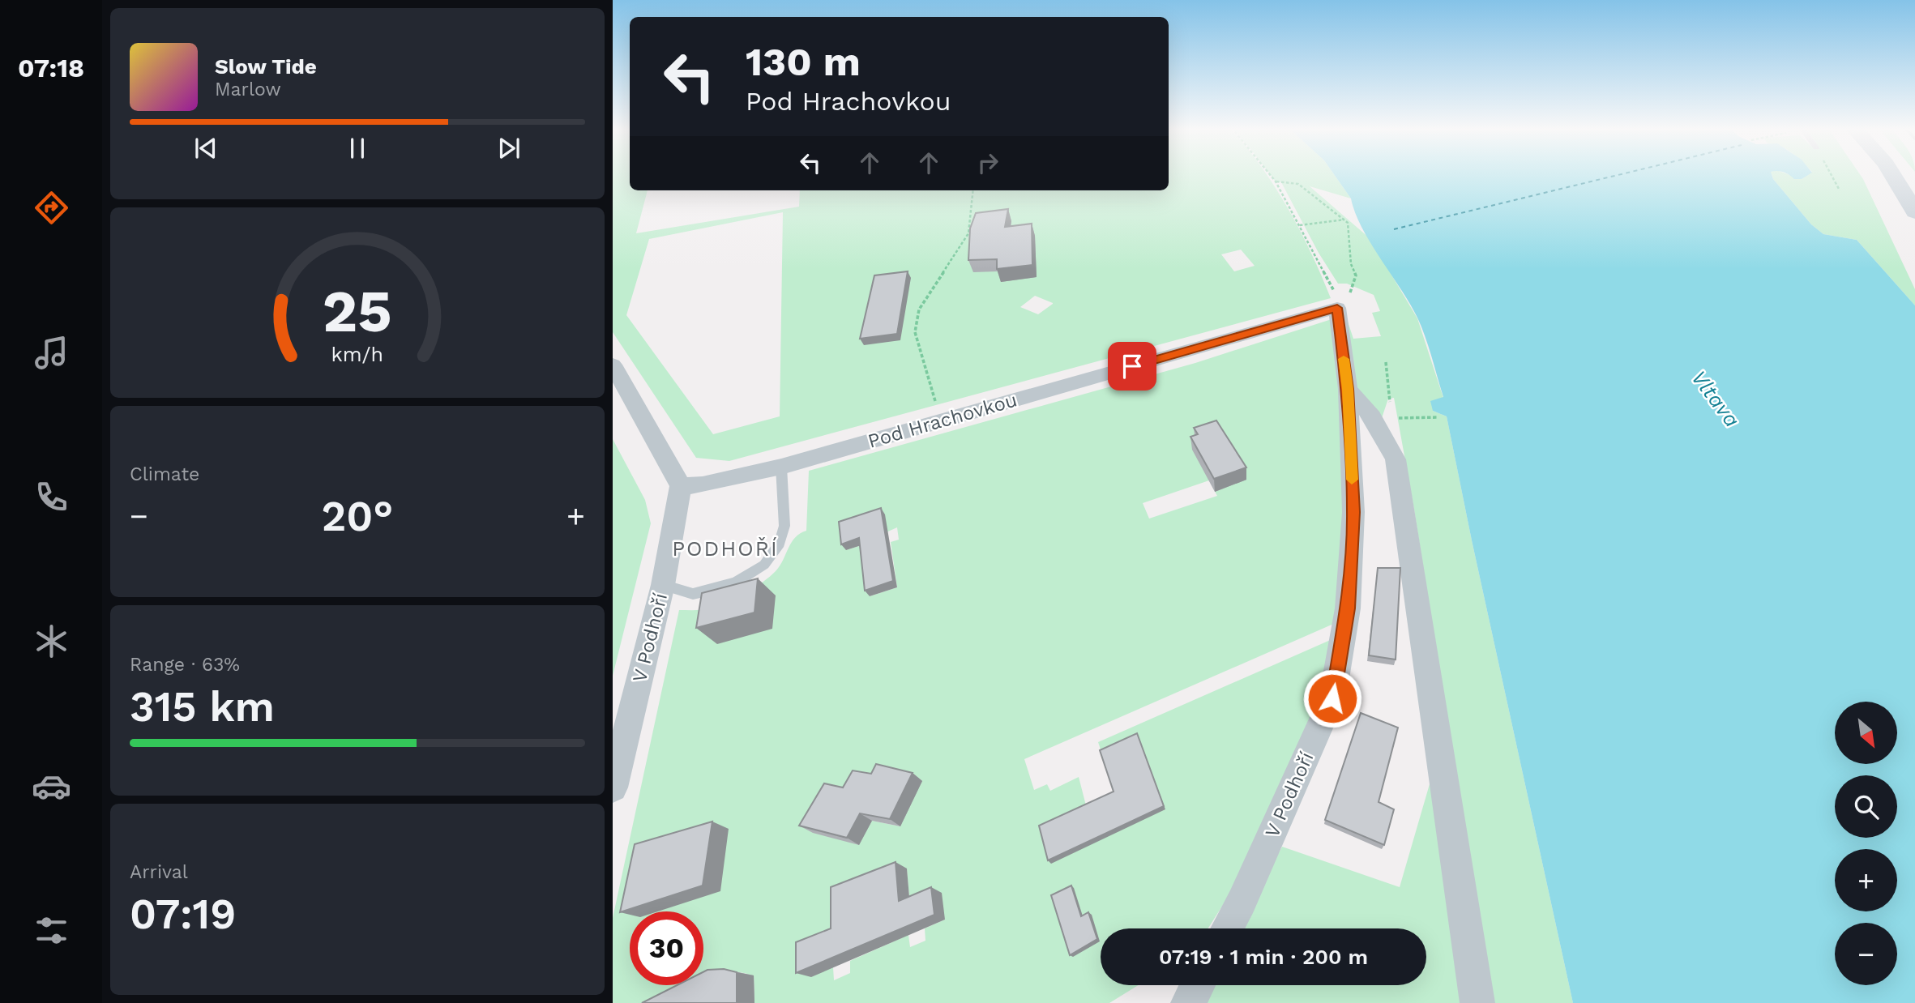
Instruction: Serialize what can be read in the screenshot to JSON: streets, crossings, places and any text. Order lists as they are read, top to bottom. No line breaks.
{"streets":{"street":["Pod Hrachovkou","V Podhoří"]},"crossings":[["Pod Hrachovkou","V Podhoří"]],"districts":["PODHOŘÍ"],"water":["Vltava"],"north":"bottom right","page":{"tabs":"07:18","turn":["130 m","Pod Hrachovkou"],"song":["Slow Tide","Marlow"],"tile":["Climate",["Range · 63%","315 km"],["Arrival","07:19"]],"heat":["−","20°","+"],"map_buttons":["+","−"],"limit":"30","trip":"07:19 · 1 min · 200 m","gauge":["25","km/h"]}}
